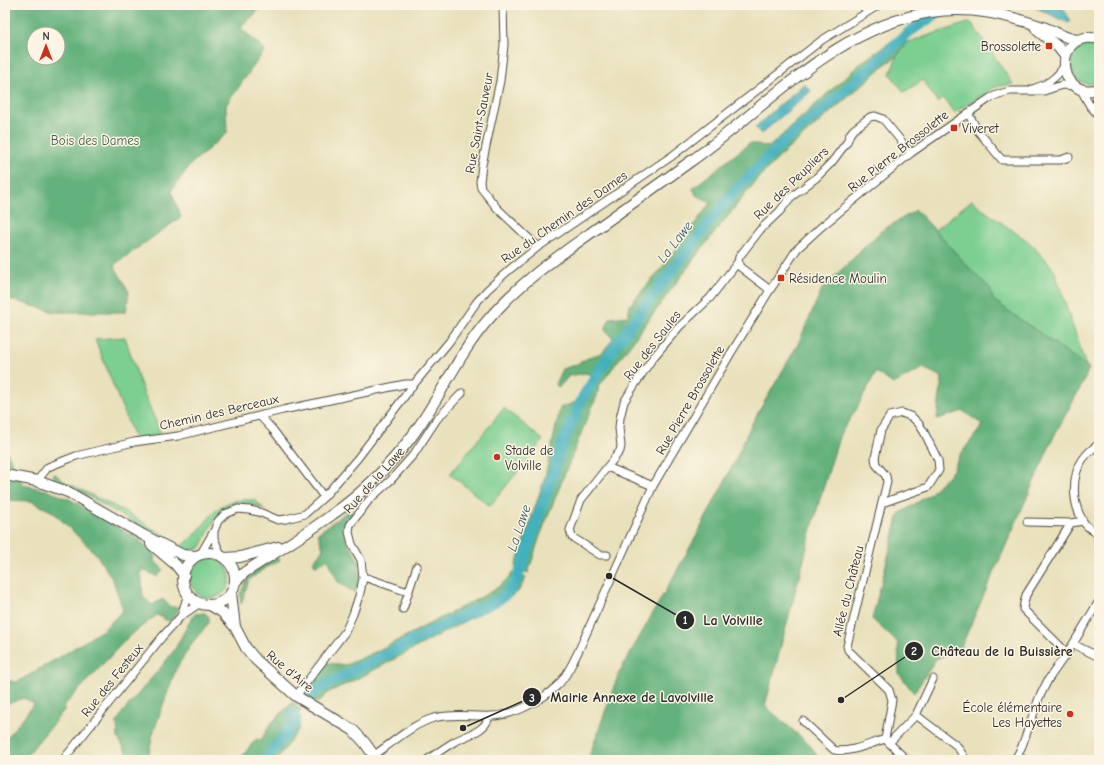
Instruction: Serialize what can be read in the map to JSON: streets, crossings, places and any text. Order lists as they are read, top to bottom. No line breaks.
{"streets":{"main road":["Rue d'Aire"],"street":["Rue Saint-Sauveur","Rue Pierre Brossolette","Rue des Peupliers","Rue du Chemin des Dames","Rue des Saules","Chemin des Berceaux","Rue de la Lawe","Allée du Château","Rue des Festeux"]},"crossings":[["Rue Saint-Sauveur","Rue du Chemin des Dames"],["Rue Pierre Brossolette","Rue des Peupliers"],["Rue Pierre Brossolette","Rue d'Aire"],["Rue des Peupliers","Rue des Saules"],["Rue du Chemin des Dames","Chemin des Berceaux"],["Rue du Chemin des Dames","Rue d'Aire"],["Rue du Chemin des Dames","Rue des Festeux"],["Rue de la Lawe","Rue d'Aire"],["Rue d'Aire","Rue des Festeux"]],"water":["La Lawe"],"parks":["Bois des Dames"],"places":{"transit":["Brossolette","Viveret","Résidence Moulin"],"other":["Stade de Volville","La Volville","Château de la Buissière","École élémentaire Les Hayettes","Mairie Annexe de Lavolville"]},"north":"top"}
